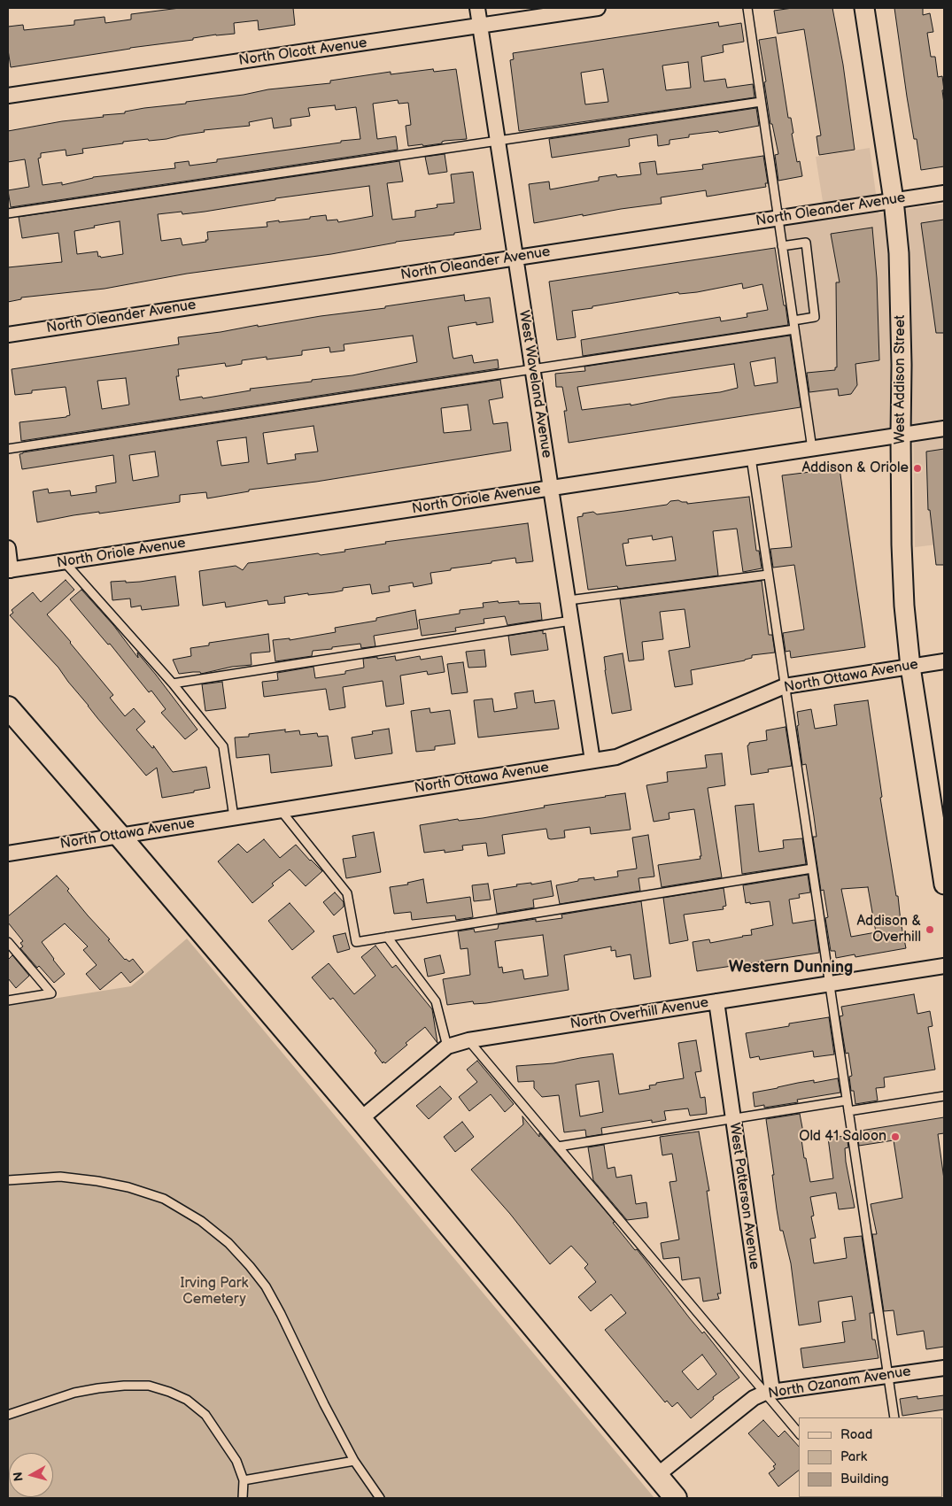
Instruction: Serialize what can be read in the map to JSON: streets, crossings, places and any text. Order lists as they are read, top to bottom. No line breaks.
{"streets":{"street":["North Olcott Avenue","North Oleander Avenue","West Addison Street","West Waveland Avenue","North Oriole Avenue","North Ottawa Avenue","North Overhill Avenue","West Patterson Avenue","North Ozanam Avenue"]},"crossings":[["North Olcott Avenue","West Waveland Avenue"],["North Oleander Avenue","West Addison Street"],["North Oleander Avenue","West Waveland Avenue"],["West Addison Street","North Oriole Avenue"],["West Addison Street","North Ottawa Avenue"],["West Waveland Avenue","North Oriole Avenue"],["West Waveland Avenue","North Ottawa Avenue"],["North Overhill Avenue","West Patterson Avenue"],["West Patterson Avenue","North Ozanam Avenue"]],"districts":["Western Dunning"],"parks":["Irving Park Cemetery"],"places":["Addison & Oriole","Addison & Overhill","Old 41 Saloon"],"legend":["Road","Park","Building"],"north":"left"}
